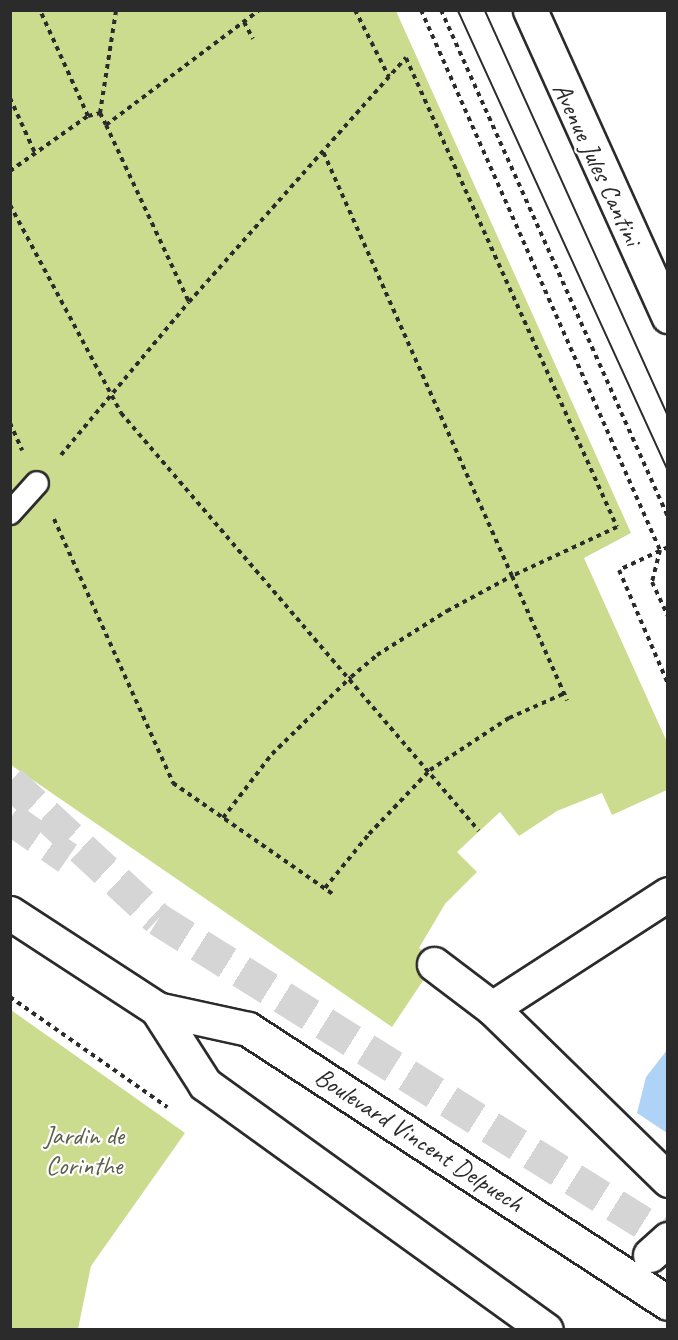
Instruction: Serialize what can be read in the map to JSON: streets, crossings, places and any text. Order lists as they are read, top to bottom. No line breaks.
{"streets":{"main road":["Avenue Jules Cantini","Boulevard Vincent Delpuech"]},"parks":["Jardin de Corinthe"]}
